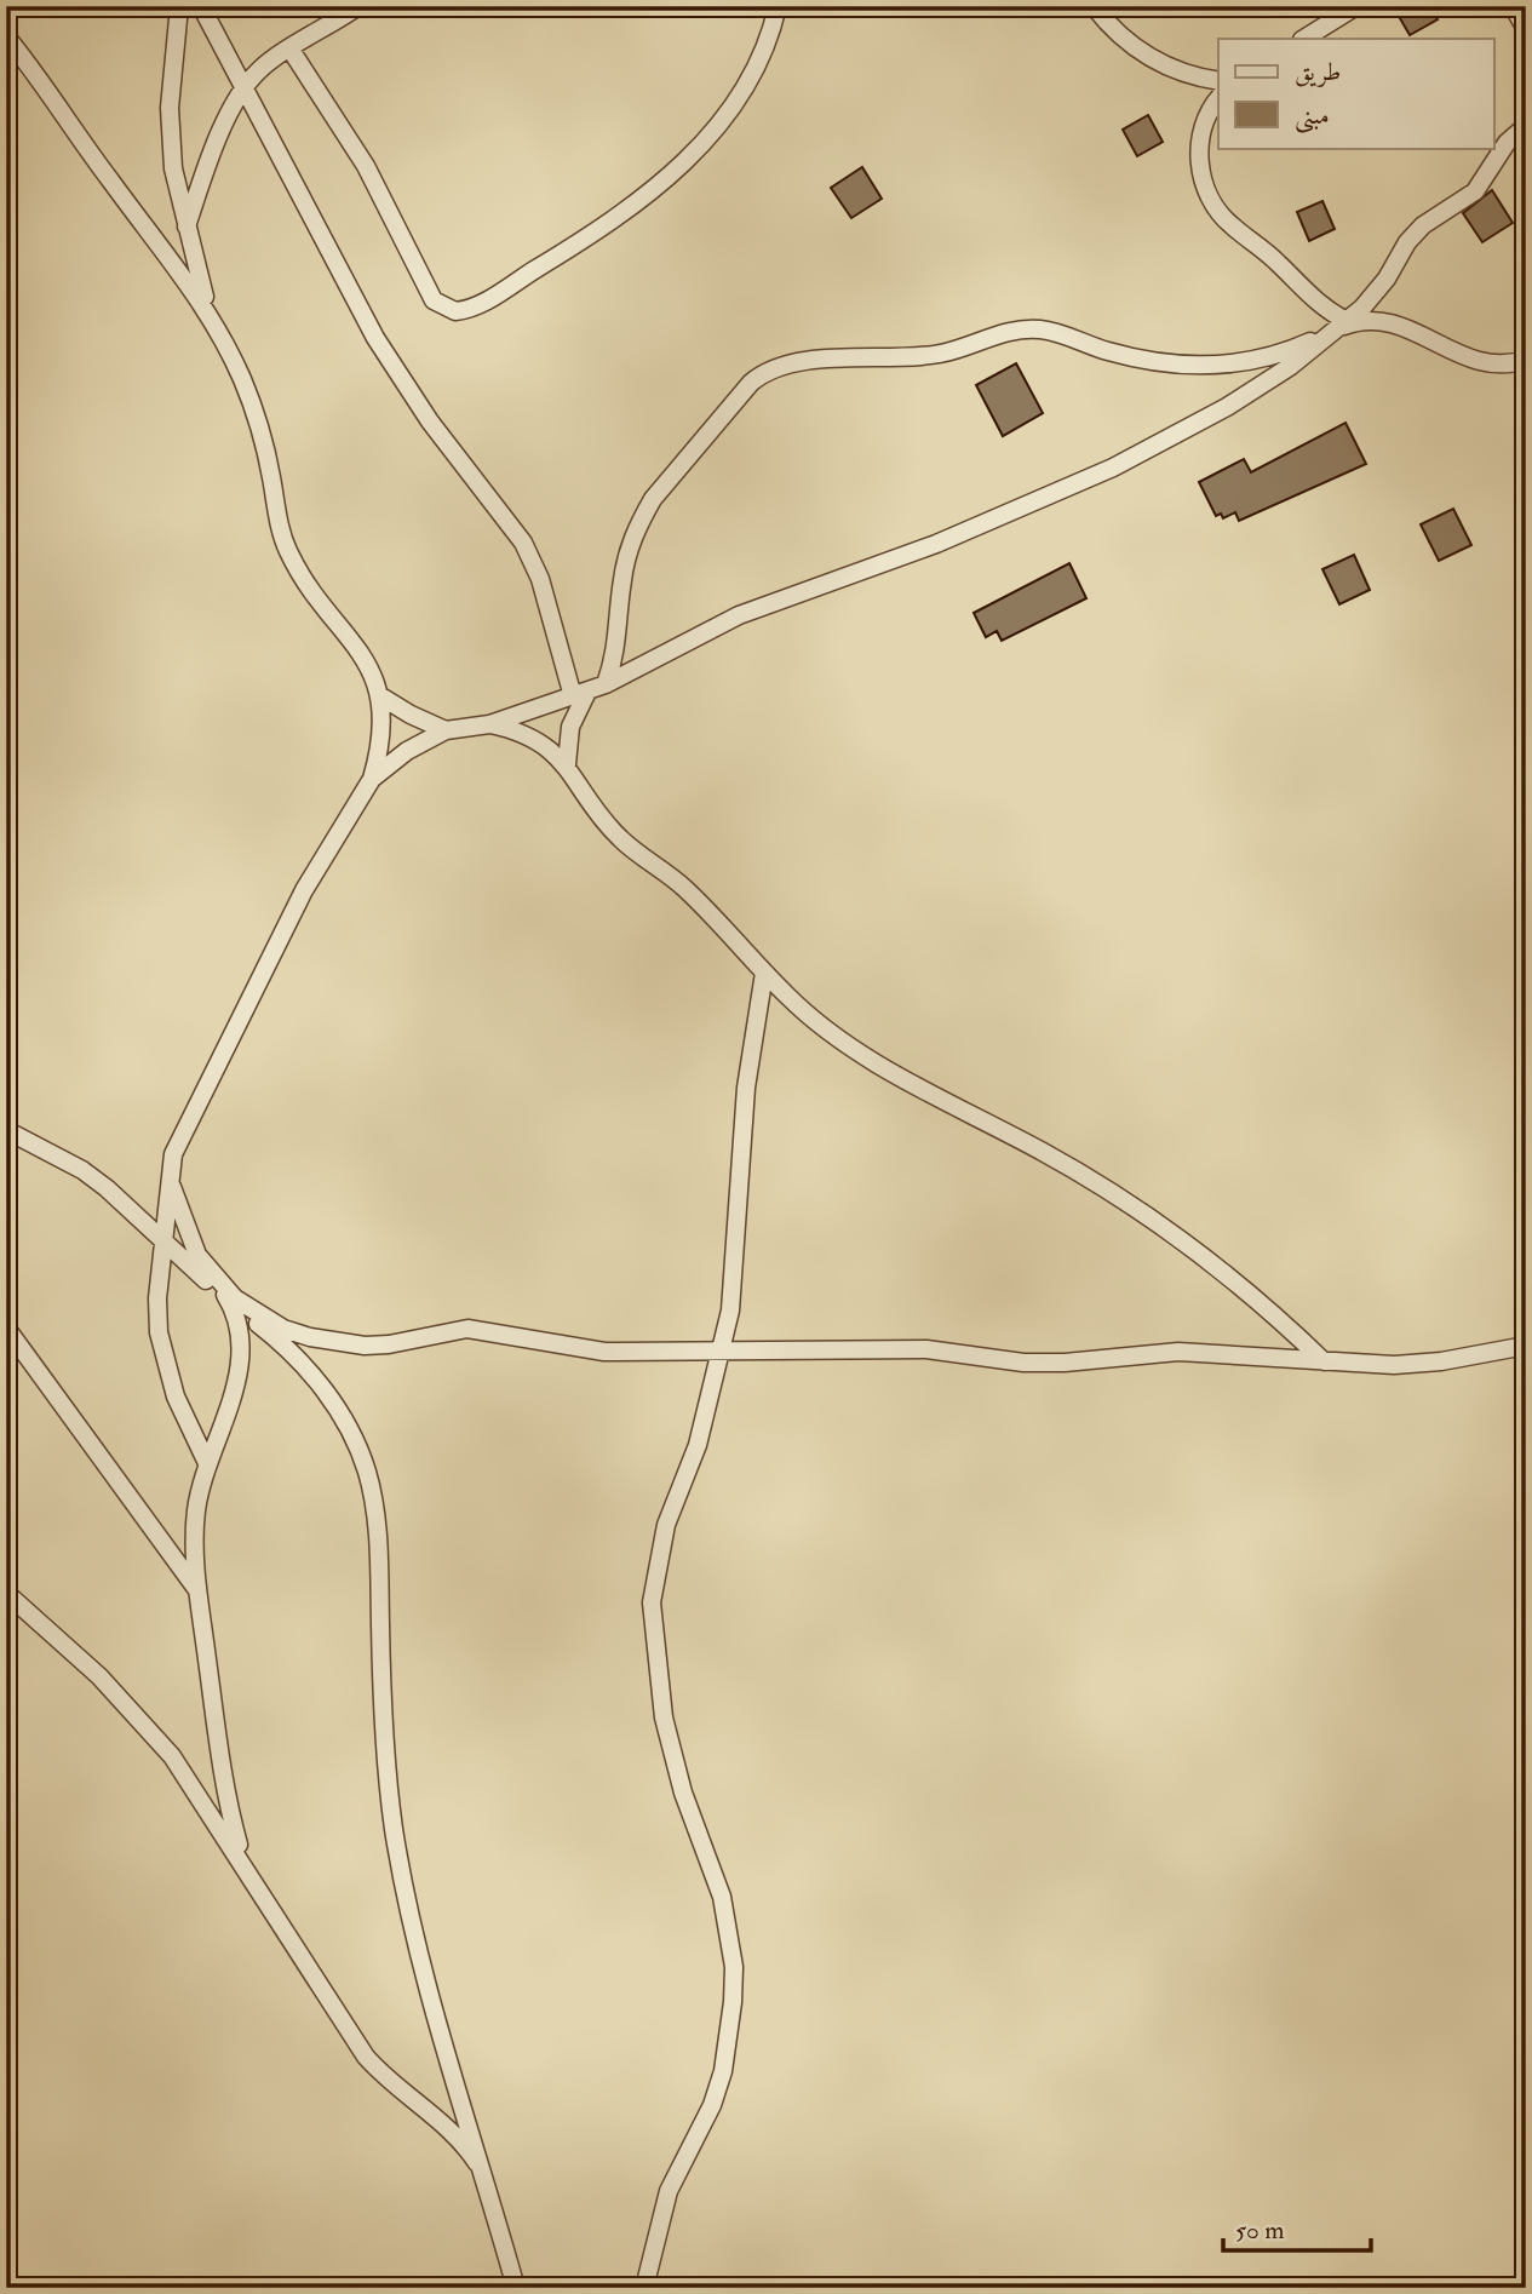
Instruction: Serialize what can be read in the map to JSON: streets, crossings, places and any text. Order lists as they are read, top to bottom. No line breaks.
{"legend":["طريق","مبنى"],"scale_bar":"50 m"}
